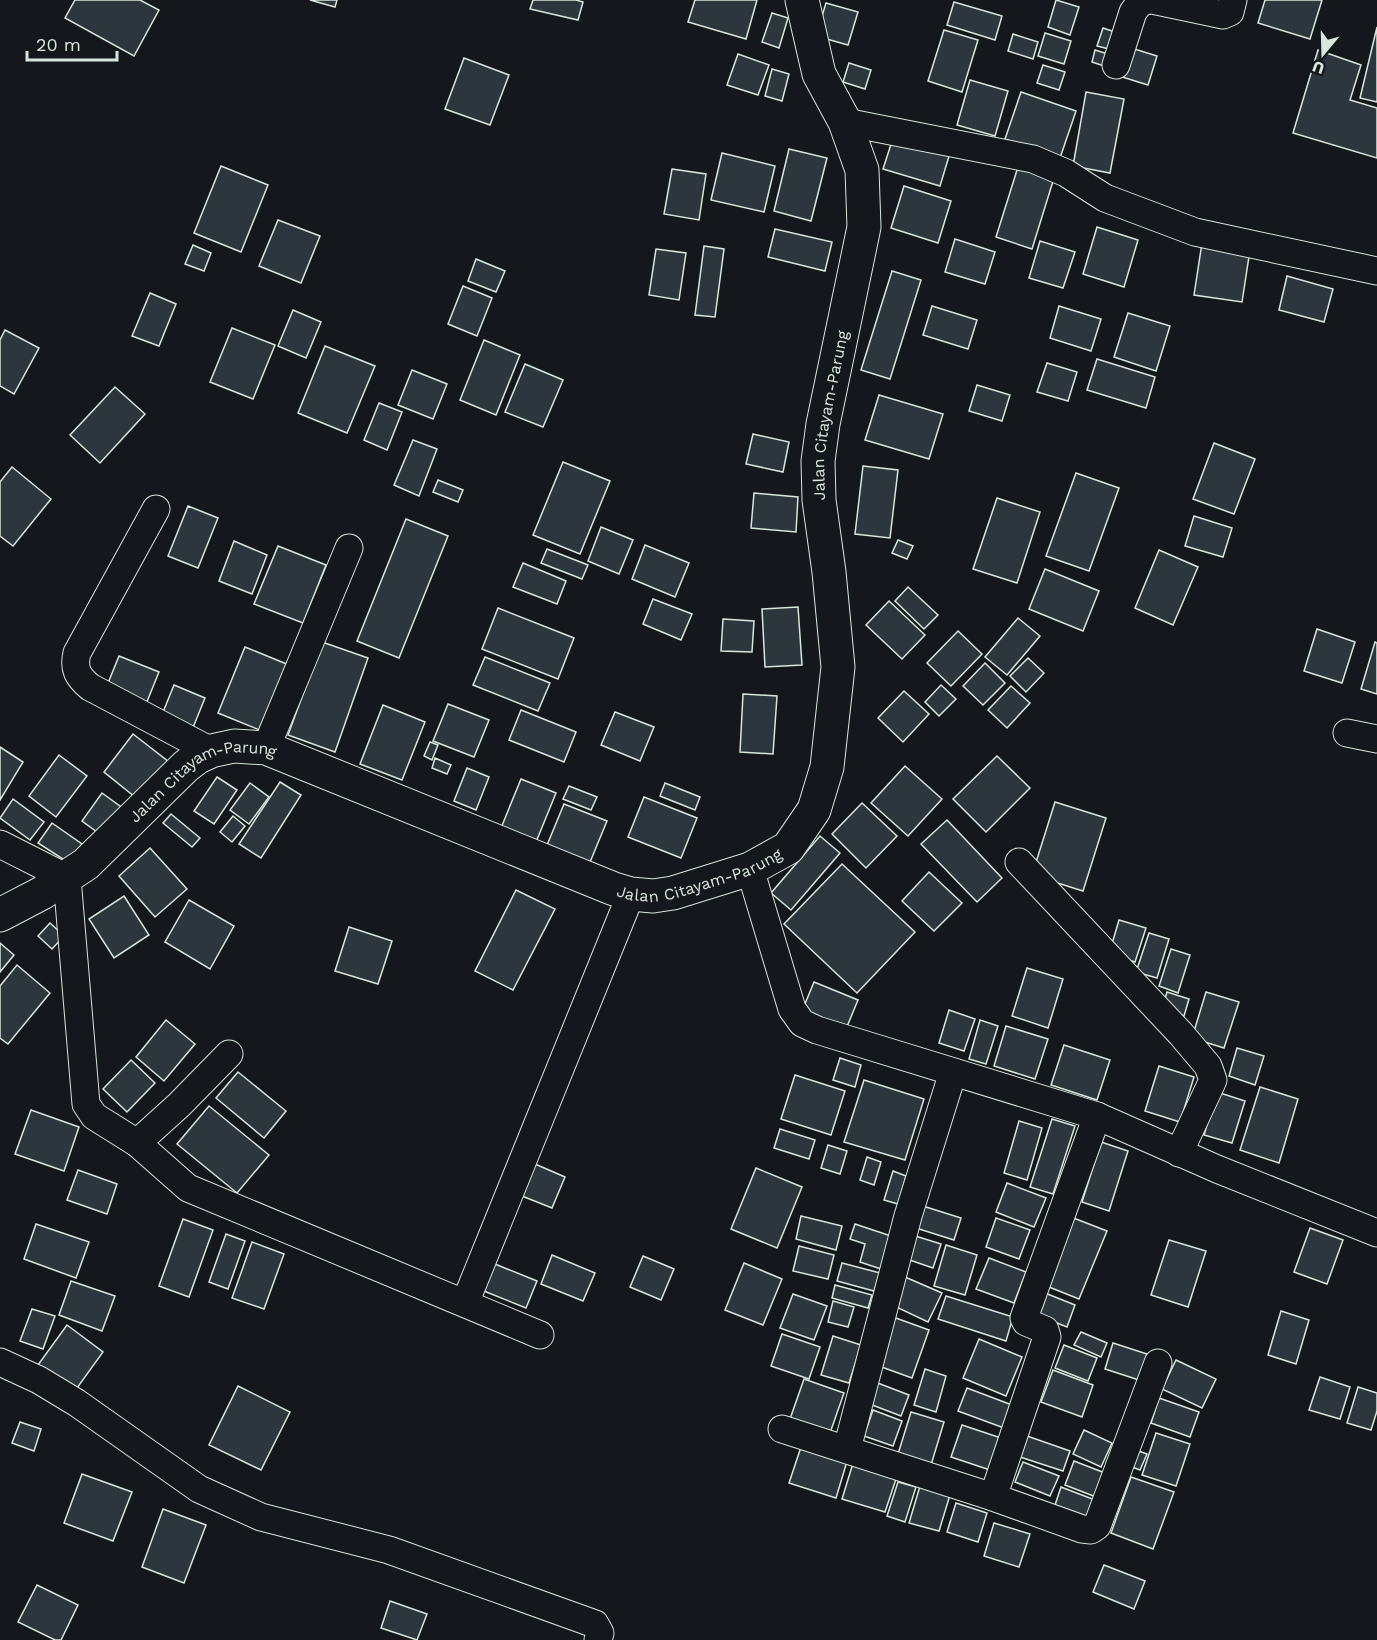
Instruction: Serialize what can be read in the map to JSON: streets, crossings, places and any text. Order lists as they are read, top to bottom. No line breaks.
{"streets":{"street":["Jalan Citayam-Parung"]},"scale_bar":"20 m","north":"bottom"}
